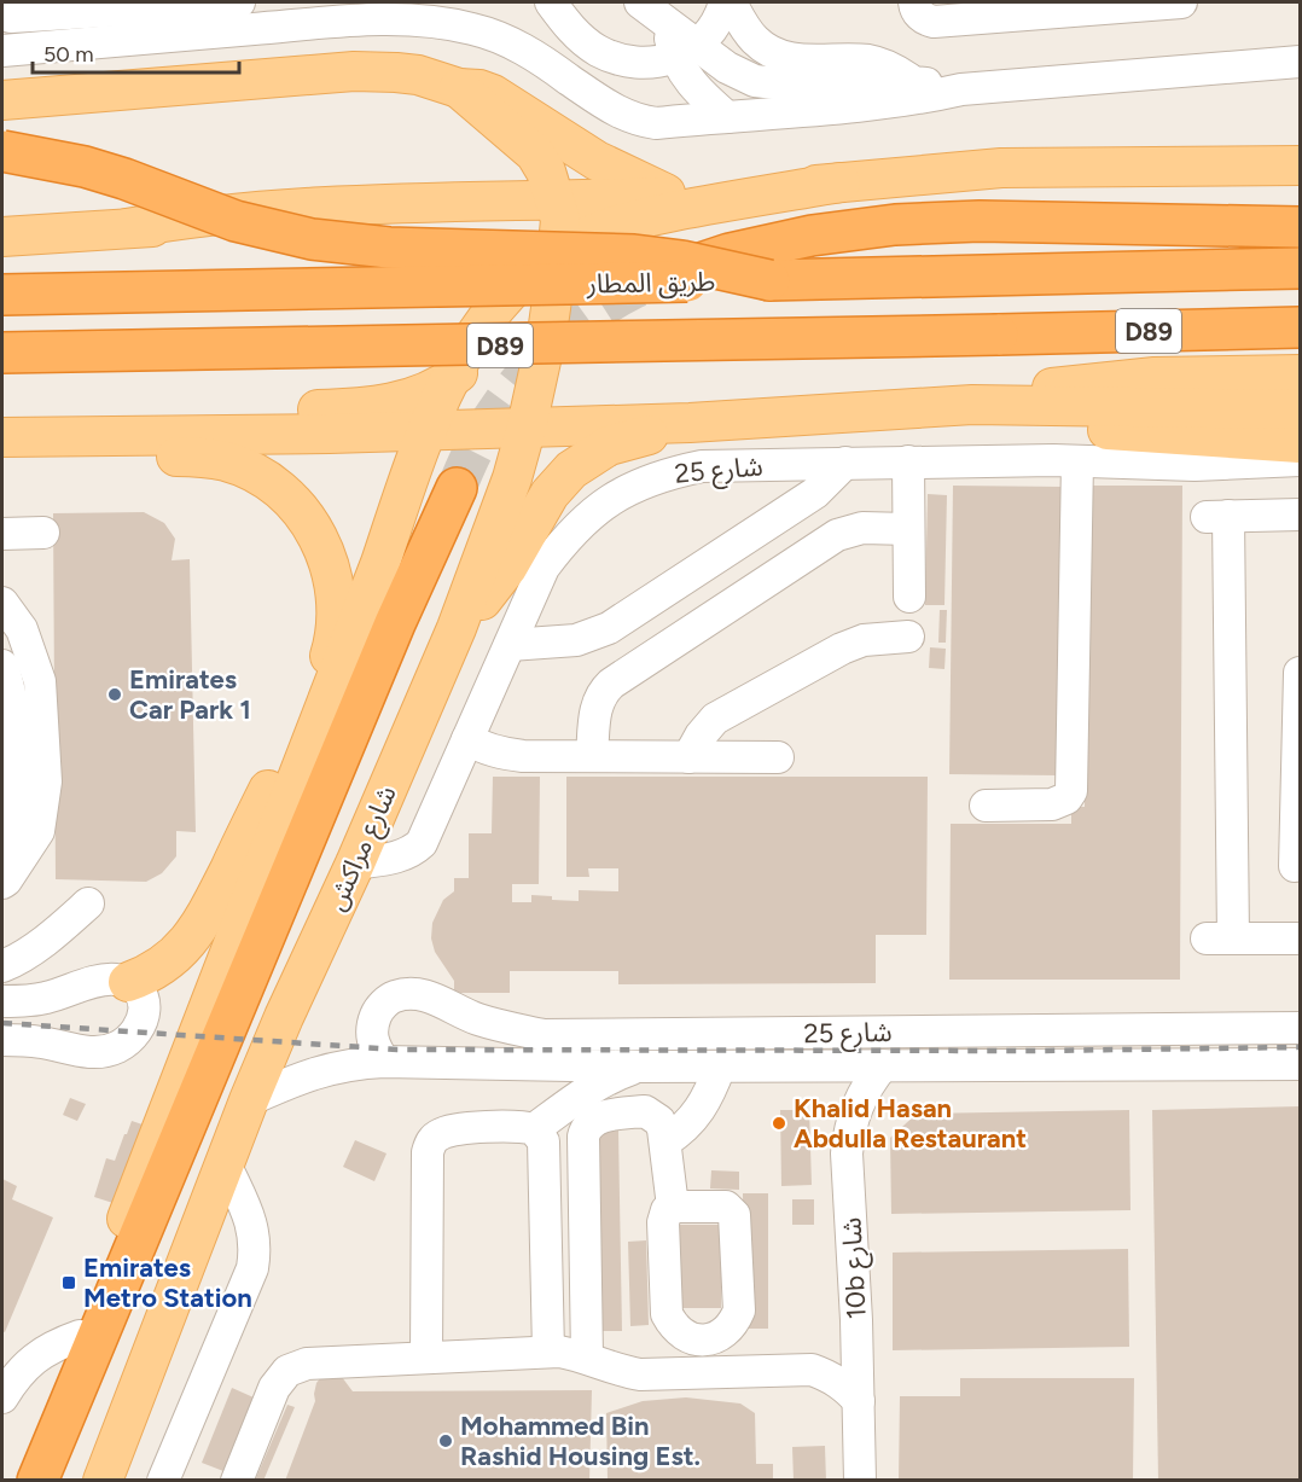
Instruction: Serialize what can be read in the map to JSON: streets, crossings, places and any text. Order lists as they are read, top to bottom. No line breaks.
{"streets":{"highway":["طريق المطار","D89"],"main road":["شارع مراكش"],"street":["شارع 25","10b شارع"]},"crossings":[["شارع 25","شارع مراكش"],["شارع 25","10b شارع"]],"places":{"other":["Emirates Car Park 1","Khalid Hasan Abdulla Restaurant","Mohammed Bin Rashid Housing Est."],"transit":["Emirates Metro Station"]},"scale_bar":"50 m"}
